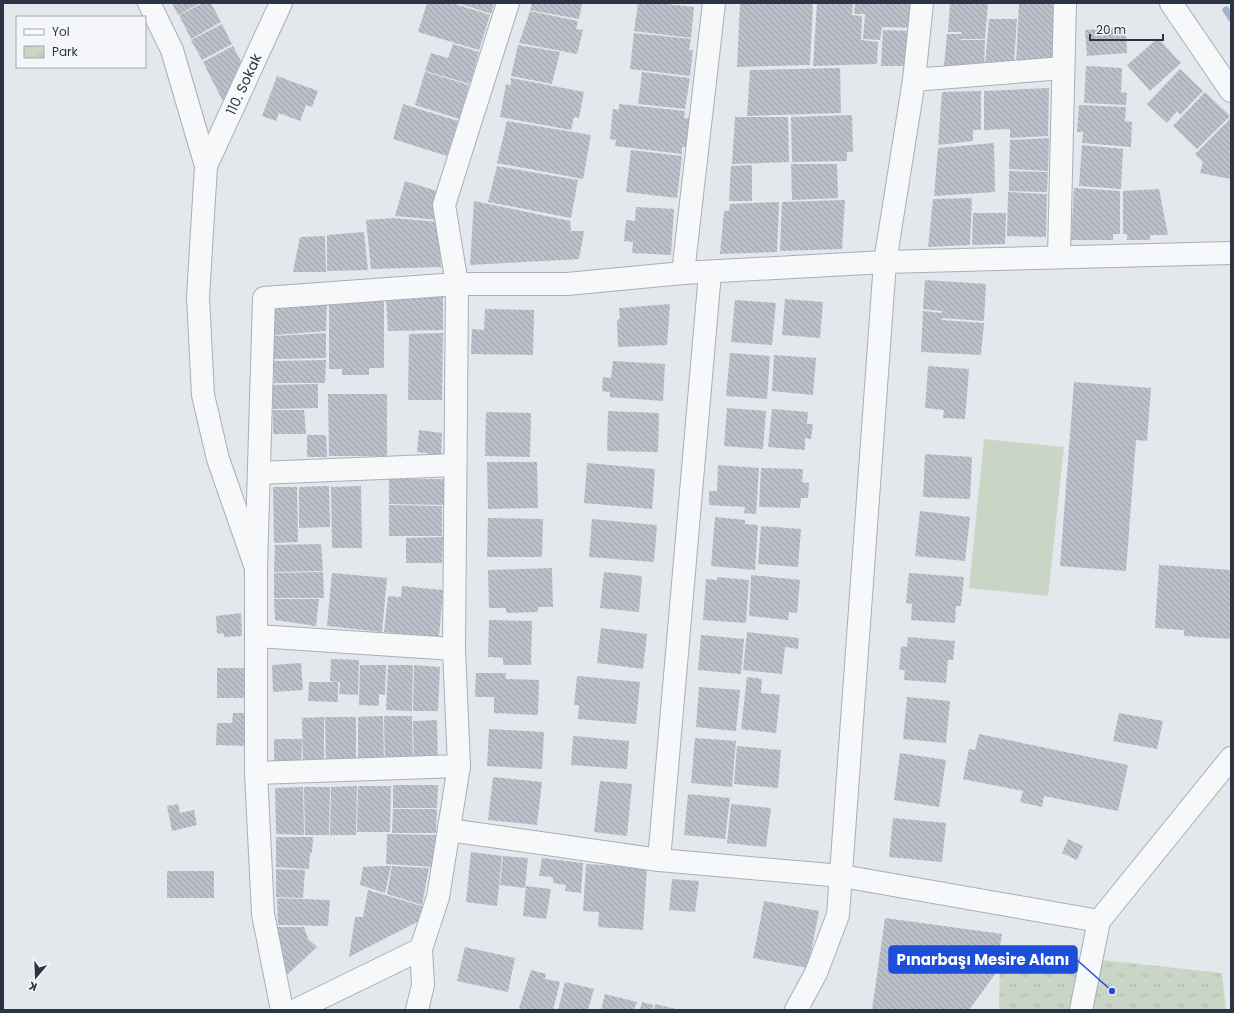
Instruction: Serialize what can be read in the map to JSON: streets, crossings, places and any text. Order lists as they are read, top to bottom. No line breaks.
{"streets":{"street":["110. Sokak"]},"places":["Pınarbaşı Mesire Alanı"],"legend":["Yol","Park"],"scale_bar":"20 m","north":"bottom"}
